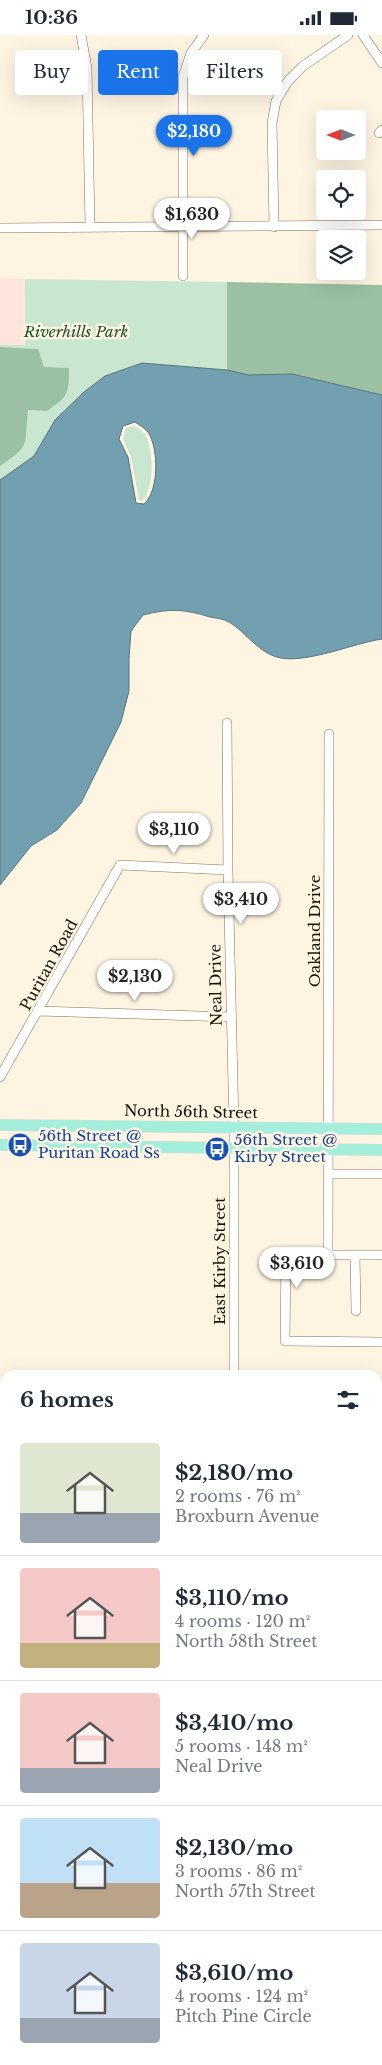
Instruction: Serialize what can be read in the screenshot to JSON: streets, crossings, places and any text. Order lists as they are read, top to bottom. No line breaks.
{"streets":{"main road":["North 56th Street"],"street":["Oakland Drive","Puritan Road","Neal Drive","East Kirby Street"]},"crossings":[["Oakland Drive","North 56th Street"],["Puritan Road","Neal Drive"],["Neal Drive","North 56th Street"],["Neal Drive","East Kirby Street"]],"parks":["Riverhills Park"],"places":{"bus stop":["56th Street @ Puritan Road Ss","56th Street @ Kirby Street"]},"north":"left","page":{"status":"10:36","chip":["Buy","Rent","Filters"],"price":["$2,180","$1,630","$3,110","$3,410","$2,130","$3,610"],"heading":"6 homes","list":[{"name":"$2,180/mo","note":"2 rooms · 76 m² · Broxburn Avenue"},{"name":"$3,110/mo","note":"4 rooms · 120 m² · North 58th Street"},{"name":"$3,410/mo","note":"5 rooms · 148 m² · Neal Drive"},{"name":"$2,130/mo","note":"3 rooms · 86 m² · North 57th Street"},{"name":"$3,610/mo","note":"4 rooms · 124 m² · Pitch Pine Circle"}]}}
